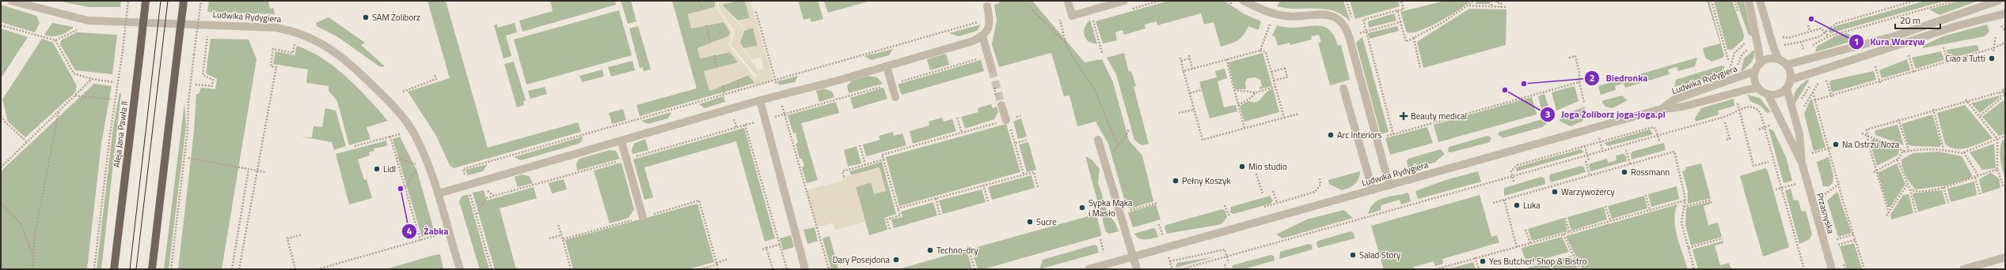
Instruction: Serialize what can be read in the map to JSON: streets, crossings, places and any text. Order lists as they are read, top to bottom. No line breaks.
{"streets":{"main road":["Aleja Jana Pawła II"],"street":["Ludwika Rydygiera","Przasnyska"]},"crossings":[["Ludwika Rydygiera","Przasnyska"]],"places":{"other":["SAM Żoliborz","Kura Warzyw","Ciao a Tutti","Biedronka","Joga Żoliborz joga-joga.pl","Arc Interiors","Na Ostrzu Noża","Mio studio","Lidl","Rossmann","Pełny Koszyk","Żabka","Warzywożercy","Luka","Sypka Mąka i Masło","Sucre","Techno-dry","Salad Story","Dary Posejdona","Yes Butcher! Shop & Bistro"],"health":["Beauty medical"]},"scale_bar":"20 m"}
